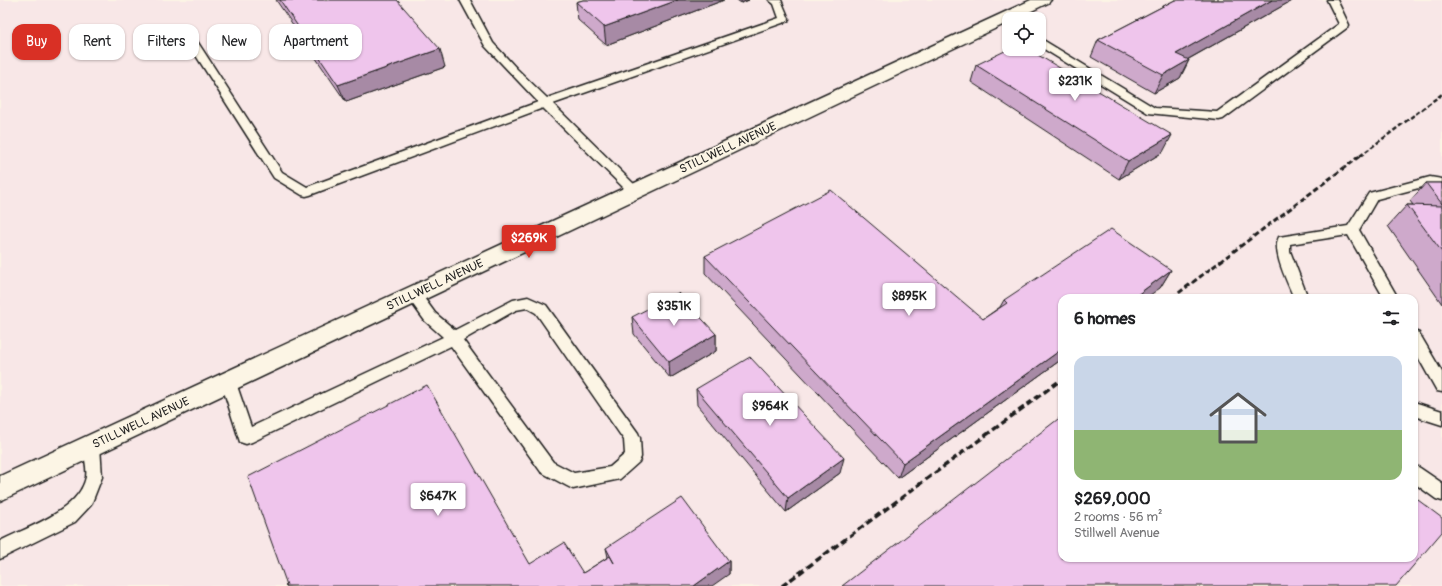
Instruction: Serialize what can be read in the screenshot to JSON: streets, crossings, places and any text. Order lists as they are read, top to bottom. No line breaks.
{"streets":{"street":["STILLWELL AVENUE"]},"page":{"chip":["Buy","Rent","Filters","New","Apartment"],"price":["$231K","$269K","$895K","$351K","$964K","$647K"],"heading":"6 homes","list":[{"name":"$269,000","note":"2 rooms · 56 m² · Stillwell Avenue"}]}}
